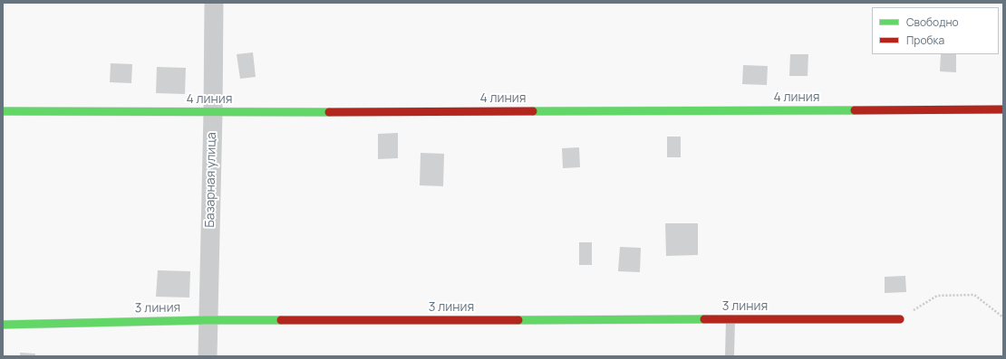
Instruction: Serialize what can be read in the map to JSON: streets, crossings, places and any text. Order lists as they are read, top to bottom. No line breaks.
{"streets":{"street":["4 линия","Базарная улица","3 линия"]},"crossings":[["4 линия","Базарная улица"],["Базарная улица","3 линия"]],"legend":["Свободно","Пробка"]}
